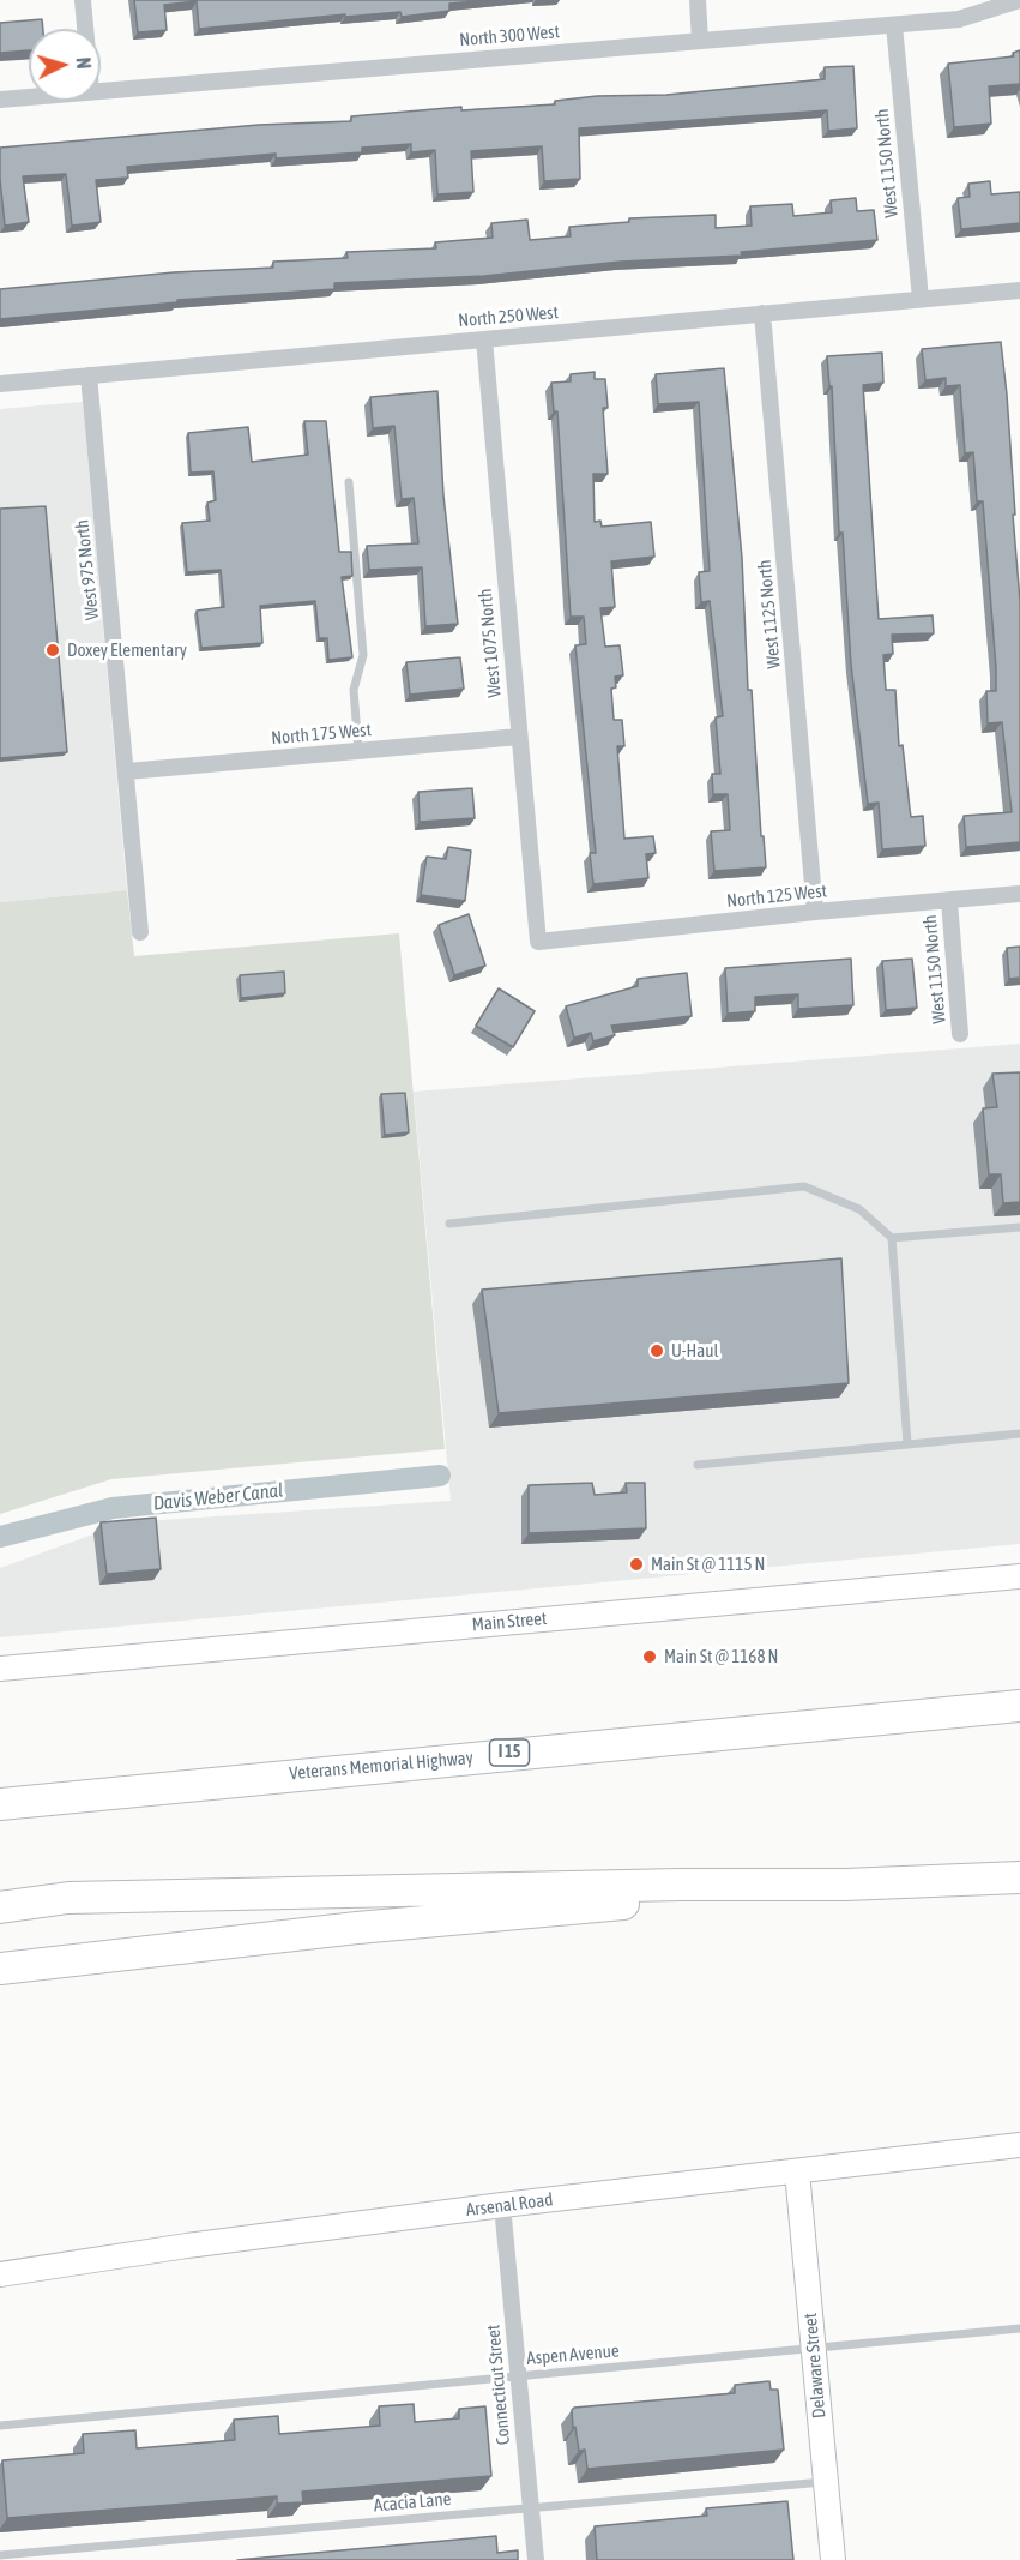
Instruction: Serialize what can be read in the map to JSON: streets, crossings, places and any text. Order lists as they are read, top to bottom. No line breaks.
{"streets":{"highway":["I 15","Veterans Memorial Highway"],"street":["North 300 West","West 1150 North","North 250 West","West 975 North","West 1125 North","West 1075 North","North 175 West","North 125 West","Main Street","Arsenal Road","Delaware Street","Connecticut Street"],"lane":["Aspen Avenue","Acacia Lane"]},"crossings":[["North 300 West","West 1150 North"],["West 1150 North","North 250 West"],["West 1150 North","North 125 West"],["North 250 West","West 975 North"],["North 250 West","West 1125 North"],["North 250 West","West 1075 North"],["West 975 North","North 175 West"],["West 1125 North","North 125 West"],["West 1075 North","North 175 West"],["West 1075 North","North 125 West"],["Arsenal Road","Delaware Street"],["Arsenal Road","Connecticut Street"],["Aspen Avenue","Delaware Street"],["Aspen Avenue","Connecticut Street"],["Delaware Street","Acacia Lane"],["Connecticut Street","Acacia Lane"]],"water":["Davis Weber Canal"],"places":["Doxey Elementary","U-Haul","Main St @ 1115 N","Main St @ 1168 N"],"north":"right"}
